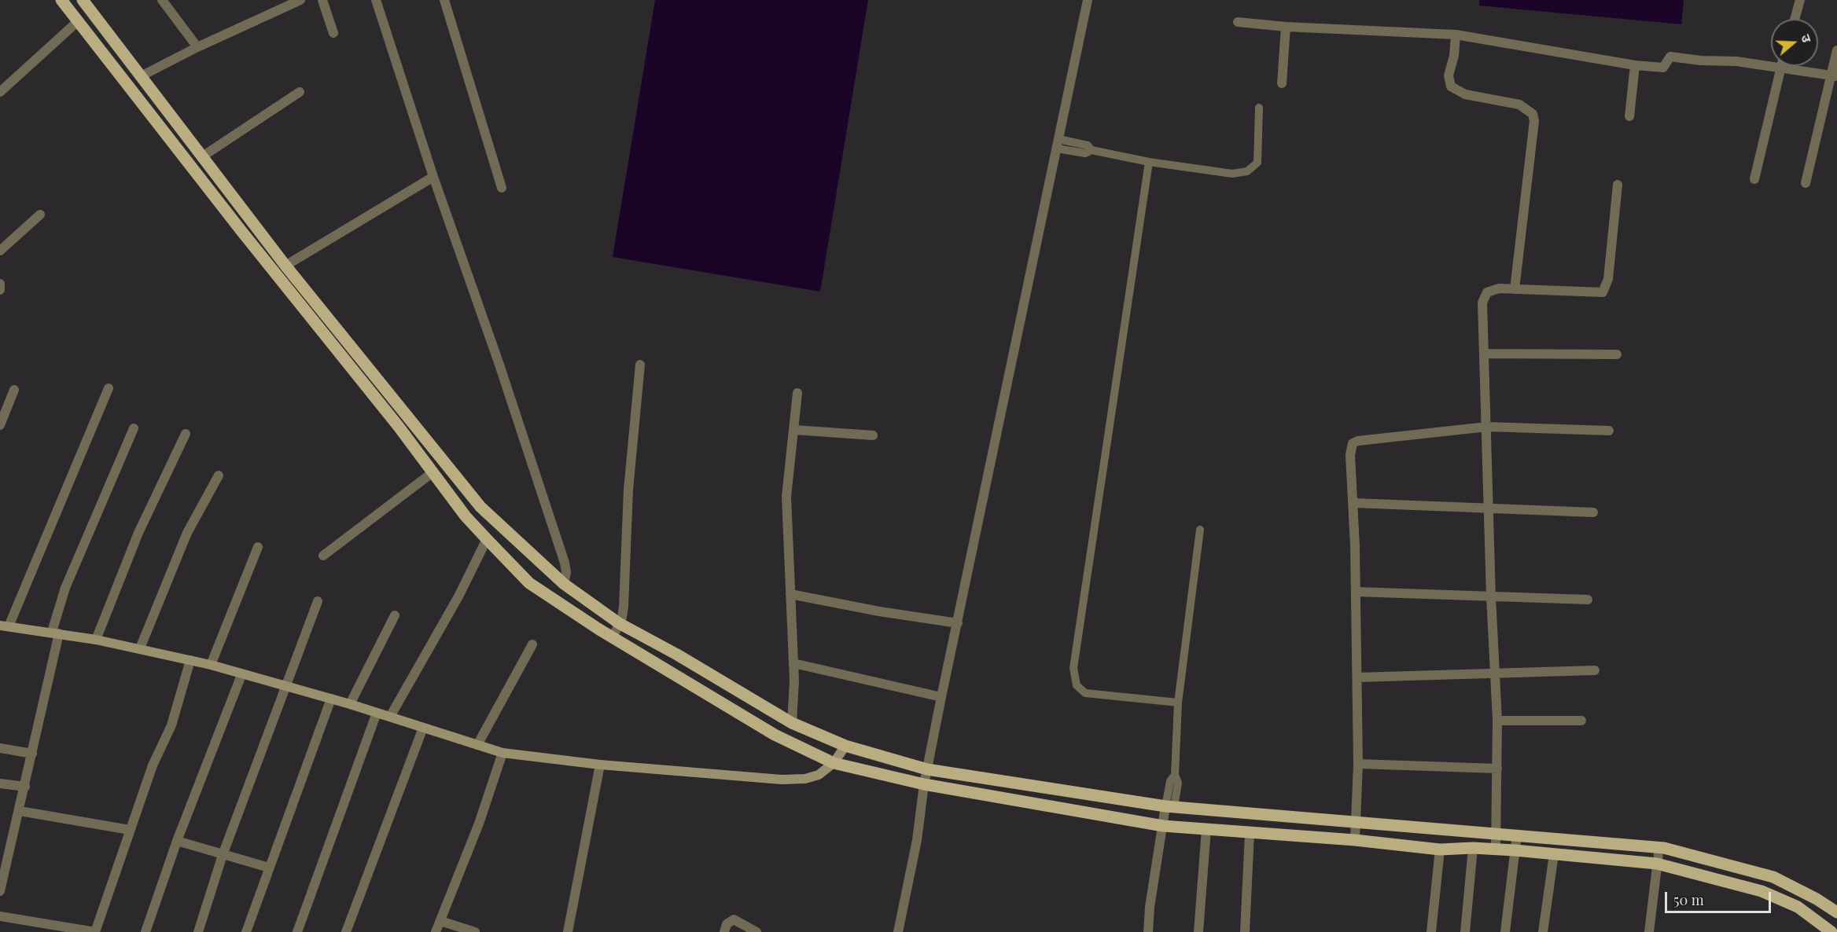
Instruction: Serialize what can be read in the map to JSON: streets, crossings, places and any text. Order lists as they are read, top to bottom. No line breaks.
{"scale_bar":"50 m","north":"right"}
